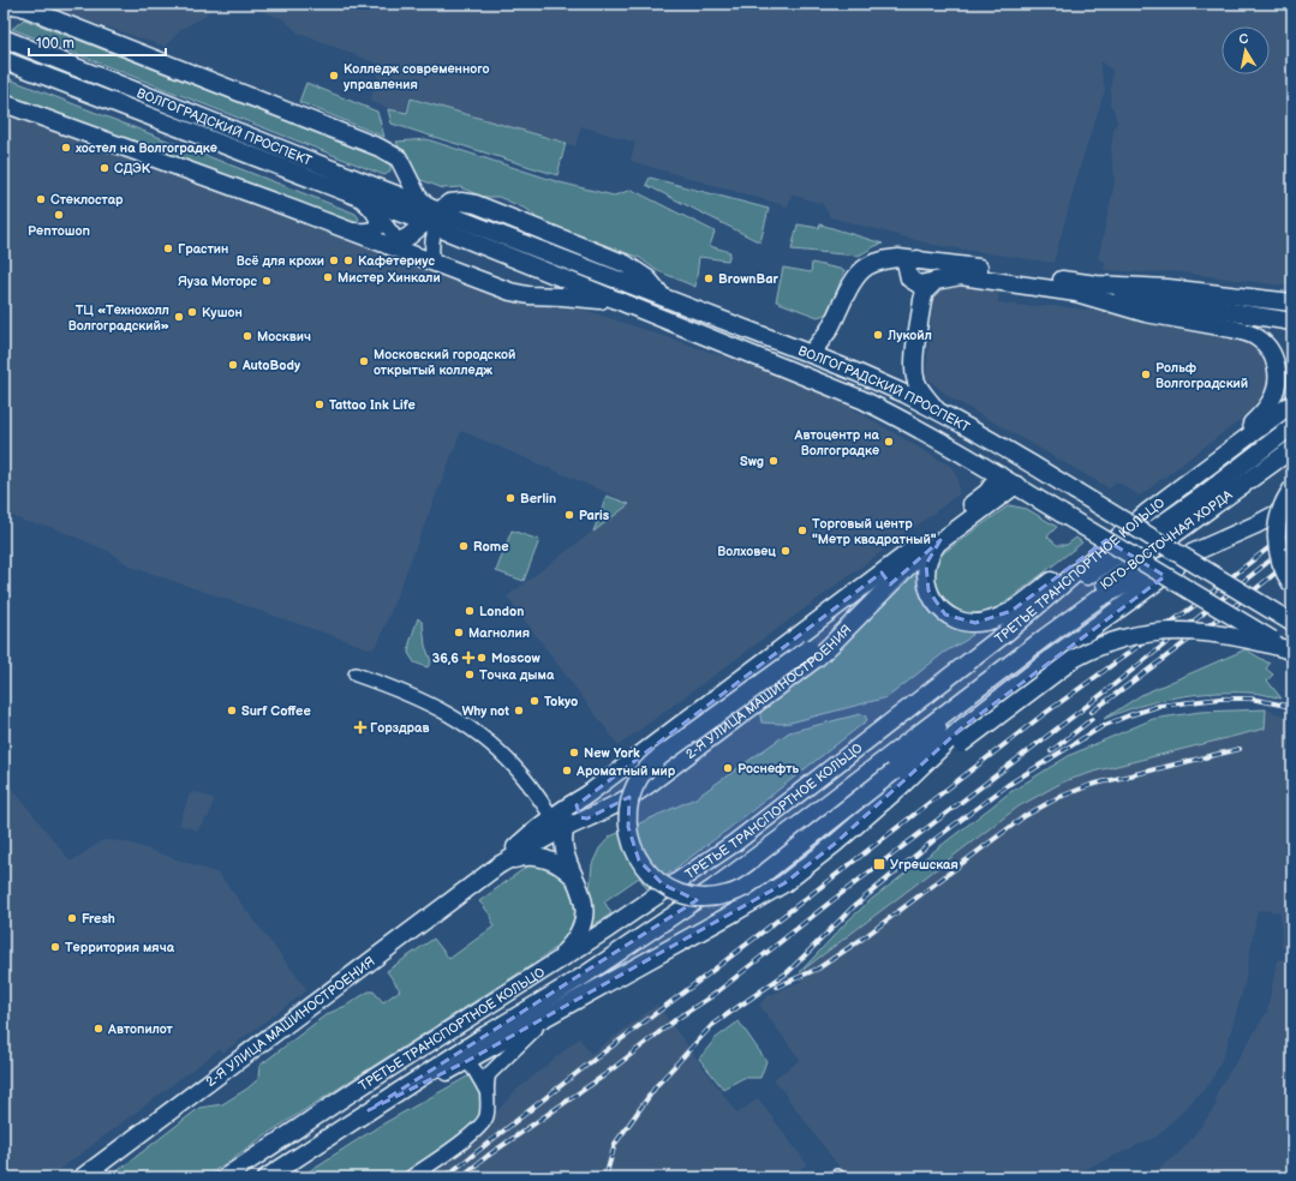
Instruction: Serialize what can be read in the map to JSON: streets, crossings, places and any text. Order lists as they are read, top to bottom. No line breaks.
{"streets":{"main road":["ВОЛГОГРАДСКИЙ ПРОСПЕКТ","ЮГО-ВОСТОЧНАЯ ХОРДА","ТРЕТЬЕ ТРАНСПОРТНОЕ КОЛЬЦО","2-Я УЛИЦА МАШИНОСТРОЕНИЯ"]},"crossings":[["ВОЛГОГРАДСКИЙ ПРОСПЕКТ","2-Я УЛИЦА МАШИНОСТРОЕНИЯ"],["ЮГО-ВОСТОЧНАЯ ХОРДА","ТРЕТЬЕ ТРАНСПОРТНОЕ КОЛЬЦО"]],"places":{"other":["Колледж современного управления","хостел на Волгоградке","СДЭК","Стеклостар","Рептошоп","Грастин","Всё для крохи","Кафетериус","Мистер Хинкали","BrownBar","Яуза Моторс","Кушон","ТЦ «Технохолл Волгоградский»","Лукойл","Москвич","Московский городской открытый колледж","AutoBody","Рольф Волгоградский","Tattoo Ink Life","Автоцентр на Волгоградке","Swg","Berlin","Paris","Торговый центр \"Метр квадратный\"","Rome","Волховец","London","Магнолия","Moscow","Точка дыма","Tokyo","Surf Coffee","Why not","New York","Роснефть","Ароматный мир","Fresh","Территория мяча","Автопилот"],"health":["36,6","Горздрав"],"transit":["Угрешская"]},"scale_bar":"100 m","north":"top"}
